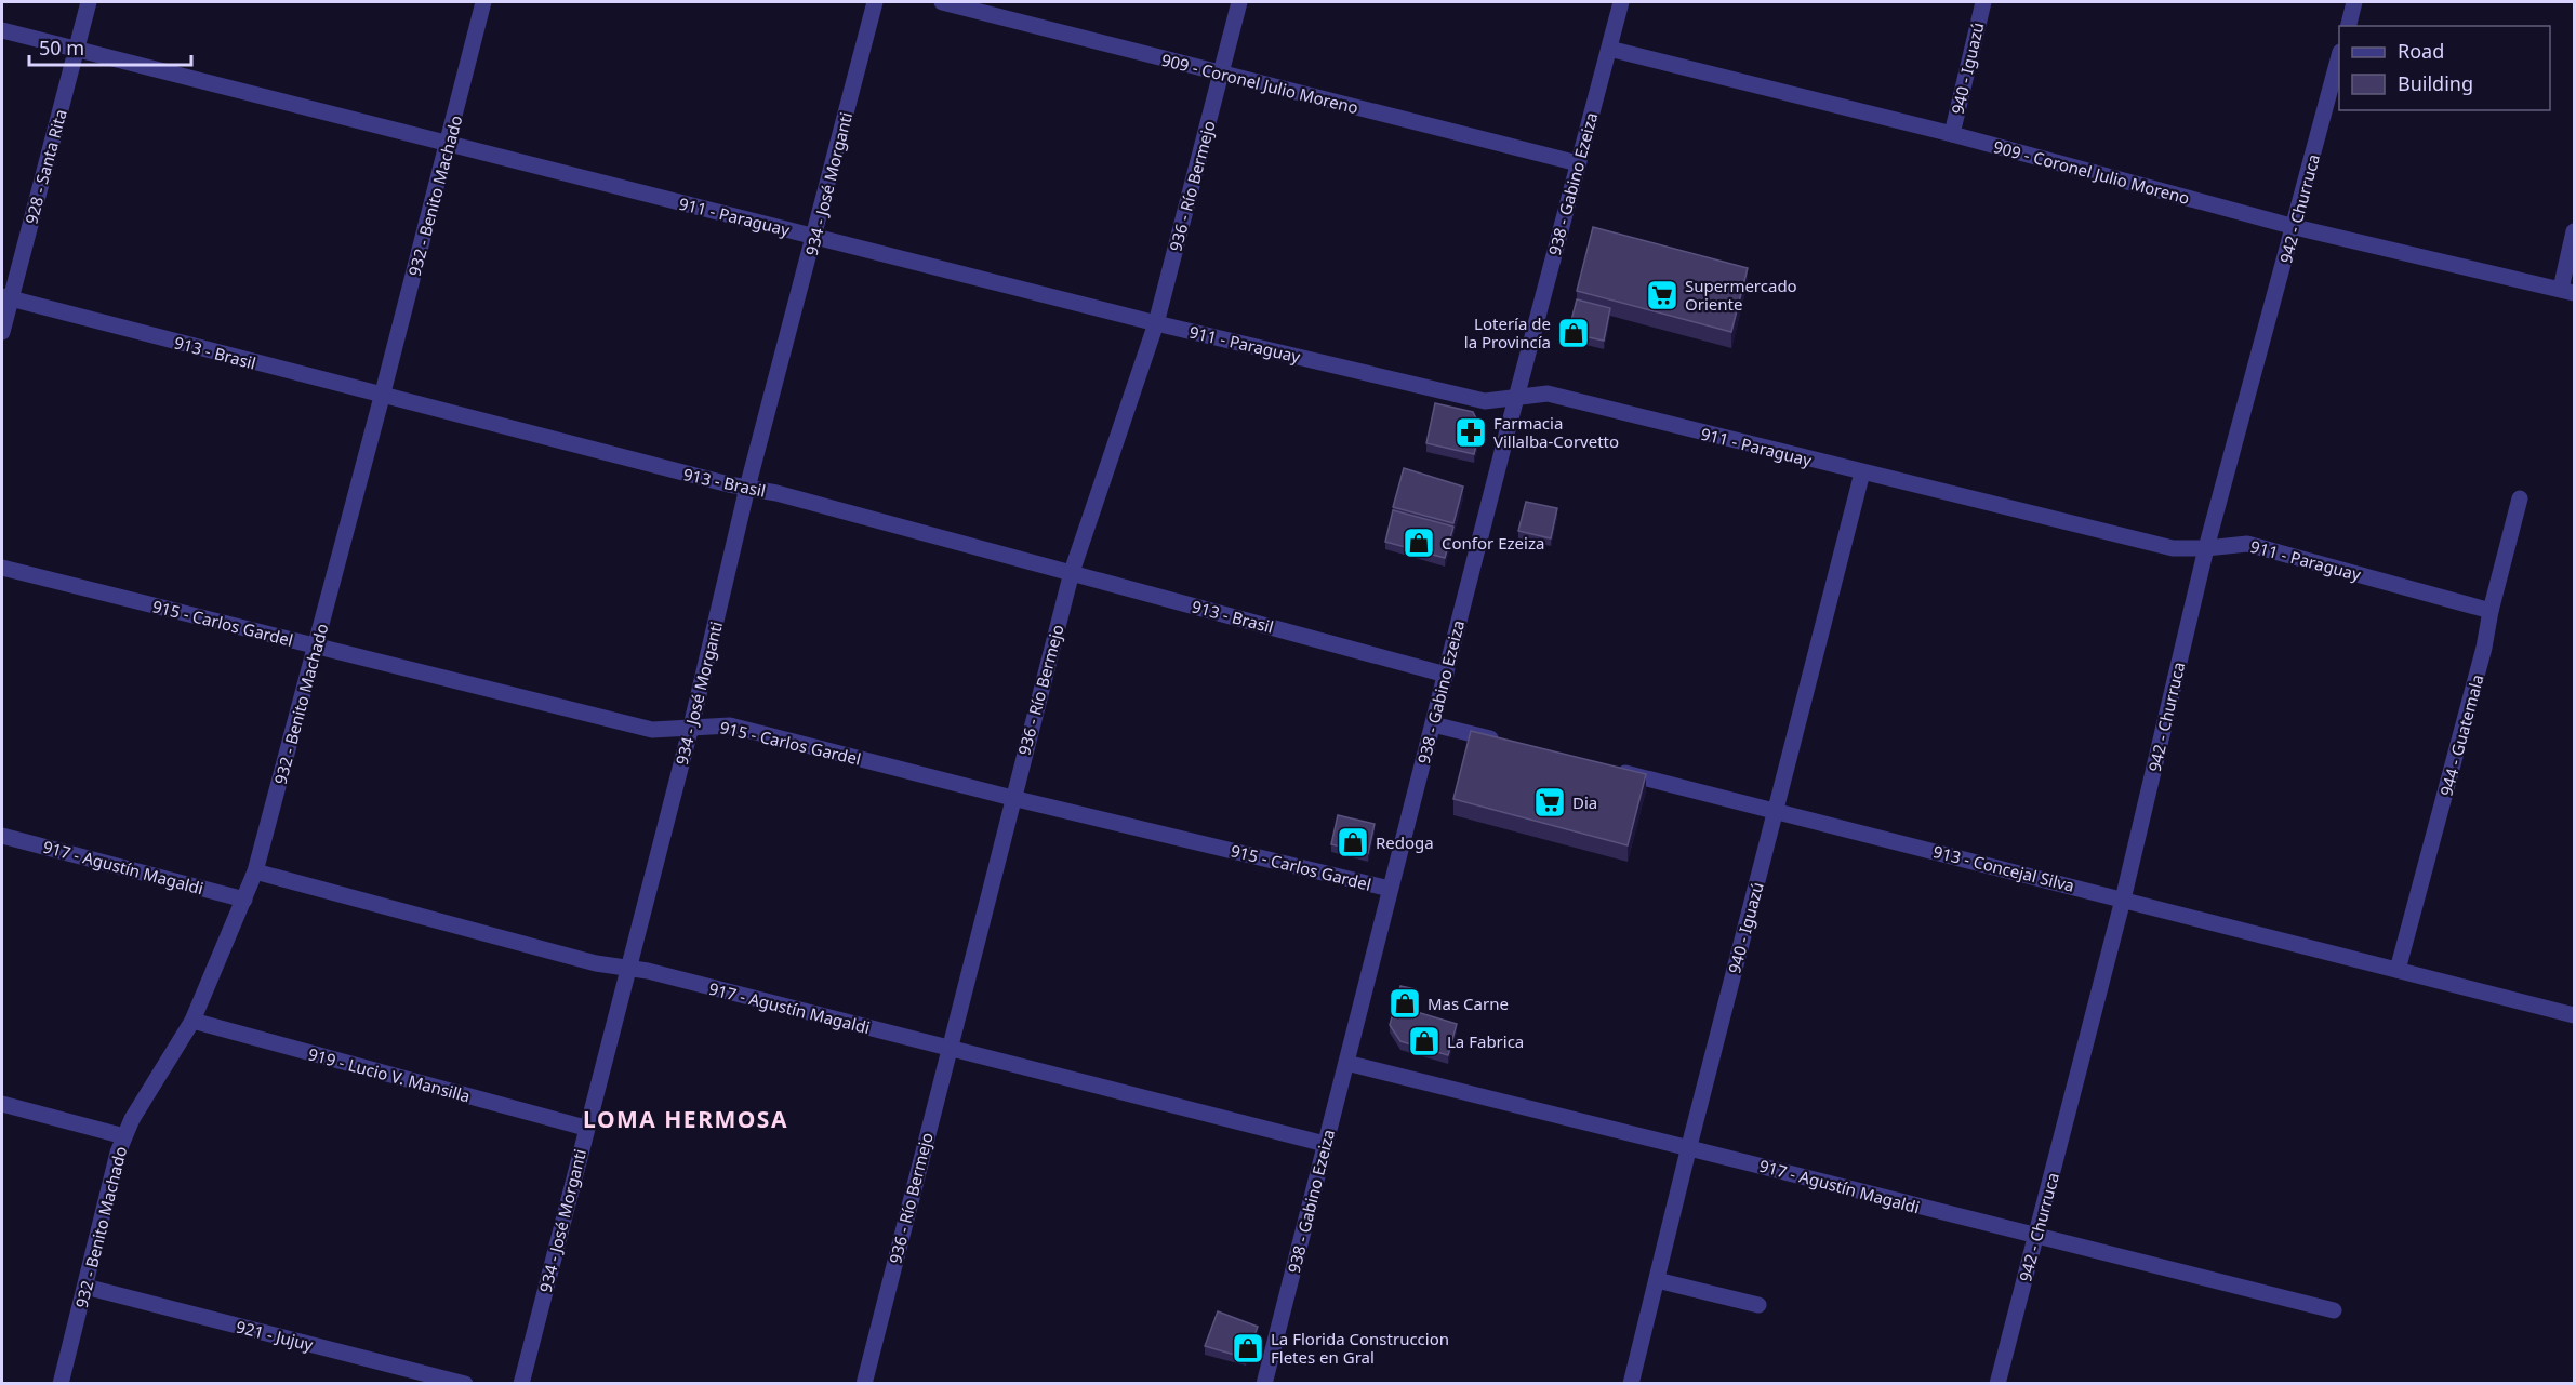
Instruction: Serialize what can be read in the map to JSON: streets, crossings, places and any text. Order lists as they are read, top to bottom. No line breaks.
{"streets":{"street":["940 - Iguazú","909 - Coronel Julio Moreno","928 - Santa Rita","934 - José Morganti","938 - Gabino Ezeiza","936 - Río Bermejo","932 - Benito Machado","942 - Churruca","911 - Paraguay","913 - Brasil","915 - Carlos Gardel","944 - Guatemala","917 - Agustín Magaldi","913 - Concejal Silva","919 - Lucio V. Mansilla","921 - Jujuy"]},"crossings":[["940 - Iguazú","909 - Coronel Julio Moreno"],["940 - Iguazú","911 - Paraguay"],["940 - Iguazú","917 - Agustín Magaldi"],["940 - Iguazú","913 - Concejal Silva"],["909 - Coronel Julio Moreno","938 - Gabino Ezeiza"],["909 - Coronel Julio Moreno","936 - Río Bermejo"],["909 - Coronel Julio Moreno","942 - Churruca"],["928 - Santa Rita","911 - Paraguay"],["928 - Santa Rita","913 - Brasil"],["934 - José Morganti","911 - Paraguay"],["934 - José Morganti","913 - Brasil"],["934 - José Morganti","915 - Carlos Gardel"],["934 - José Morganti","917 - Agustín Magaldi"],["934 - José Morganti","919 - Lucio V. Mansilla"],["938 - Gabino Ezeiza","911 - Paraguay"],["938 - Gabino Ezeiza","913 - Brasil"],["938 - Gabino Ezeiza","915 - Carlos Gardel"],["938 - Gabino Ezeiza","917 - Agustín Magaldi"],["936 - Río Bermejo","911 - Paraguay"],["936 - Río Bermejo","913 - Brasil"],["936 - Río Bermejo","915 - Carlos Gardel"],["936 - Río Bermejo","917 - Agustín Magaldi"],["932 - Benito Machado","911 - Paraguay"],["932 - Benito Machado","913 - Brasil"],["932 - Benito Machado","915 - Carlos Gardel"],["932 - Benito Machado","917 - Agustín Magaldi"],["932 - Benito Machado","919 - Lucio V. Mansilla"],["932 - Benito Machado","921 - Jujuy"],["942 - Churruca","911 - Paraguay"],["942 - Churruca","917 - Agustín Magaldi"],["942 - Churruca","913 - Concejal Silva"],["911 - Paraguay","944 - Guatemala"],["944 - Guatemala","913 - Concejal Silva"]],"districts":["LOMA HERMOSA"],"places":{"supermarket":["Supermercado Oriente","Dia"],"shop":["Lotería de la Provincía","Confor Ezeiza","Redoga","Mas Carne","La Fabrica","La Florida Construccion Fletes en Gral"],"pharmacy":["Farmacia Villalba-Corvetto"]},"legend":["Road","Building"],"scale_bar":"50 m"}
